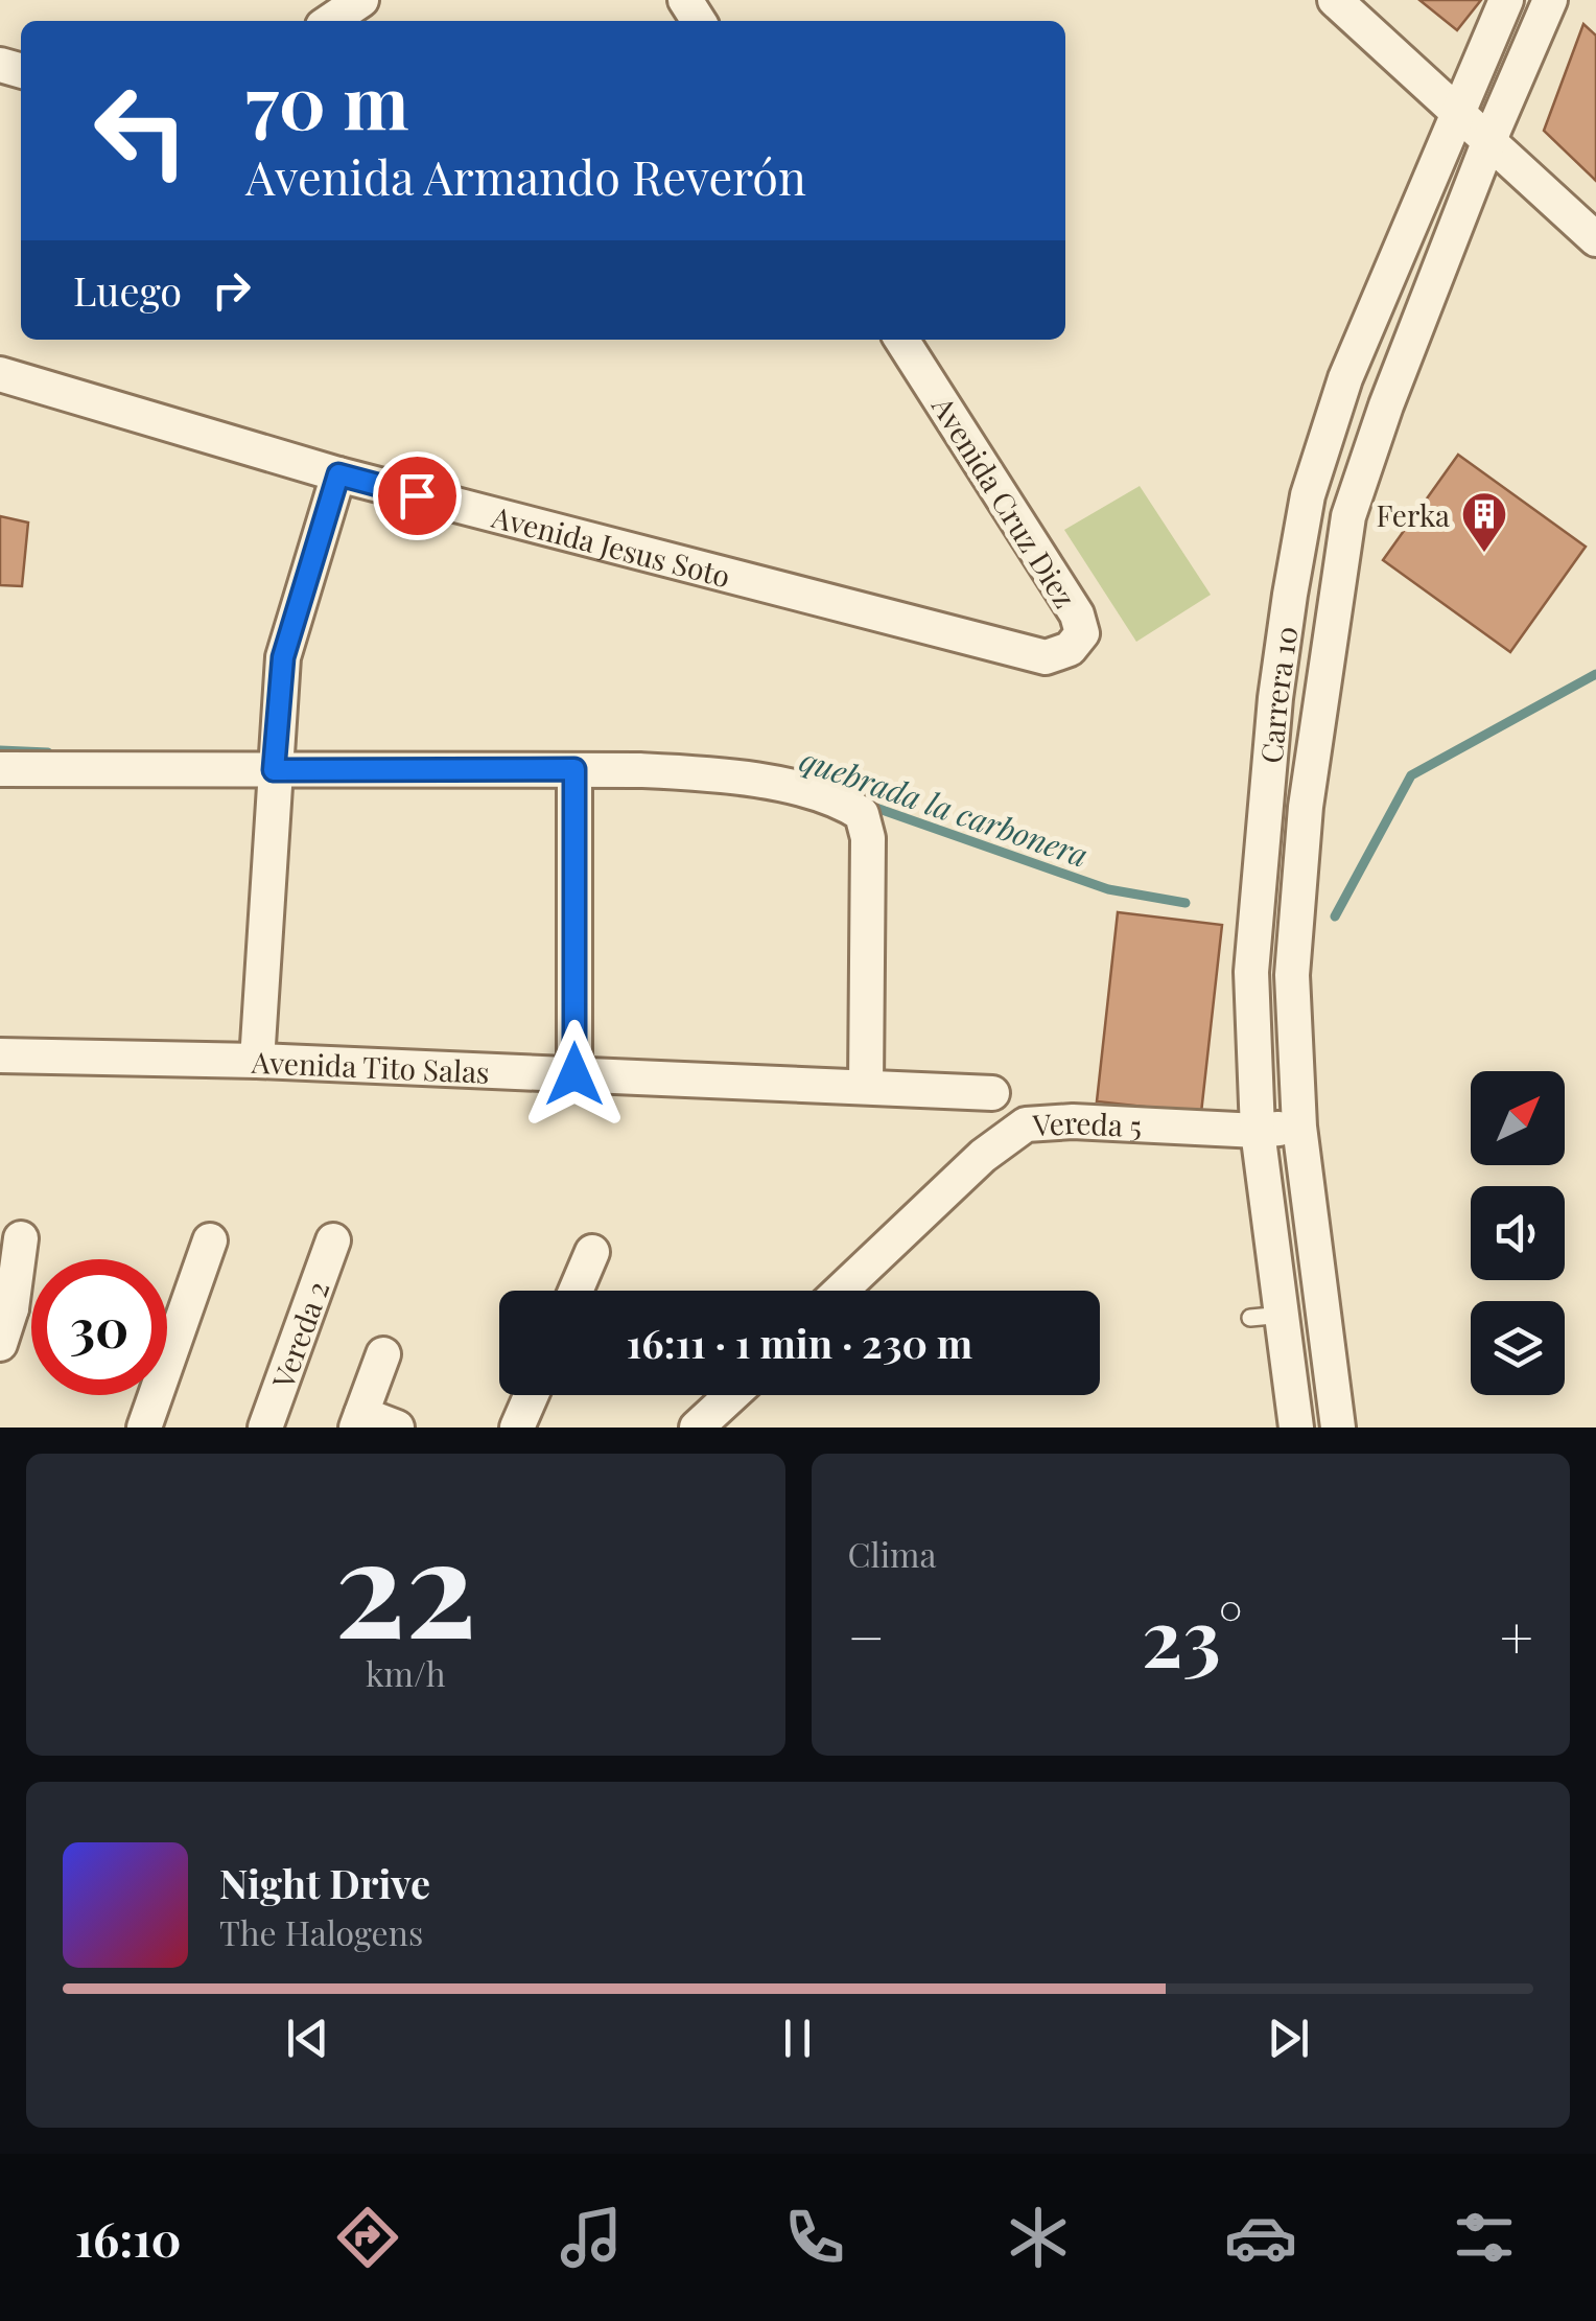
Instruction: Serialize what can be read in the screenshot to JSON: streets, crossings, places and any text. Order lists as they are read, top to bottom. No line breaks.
{"streets":{"street":["Avenida Cruz Diez","Avenida Jesus Soto","Carrera 10","Avenida Tito Salas","Vereda 5","Vereda 2"]},"crossings":[["Avenida Cruz Diez","Avenida Jesus Soto"],["Carrera 10","Vereda 5"]],"water":["quebrada la carbonera"],"places":{"building":["Ferka"]},"north":"top right","page":{"turn":["70 m","Avenida Armando Reverón"],"then":"Luego","limit":"30","trip":"16:11 · 1 min · 230 m","tile":[["22","km/h"],"Clima"],"heat":["−","23°","+"],"song":["Night Drive","The Halogens"],"tabs":"16:10"}}
